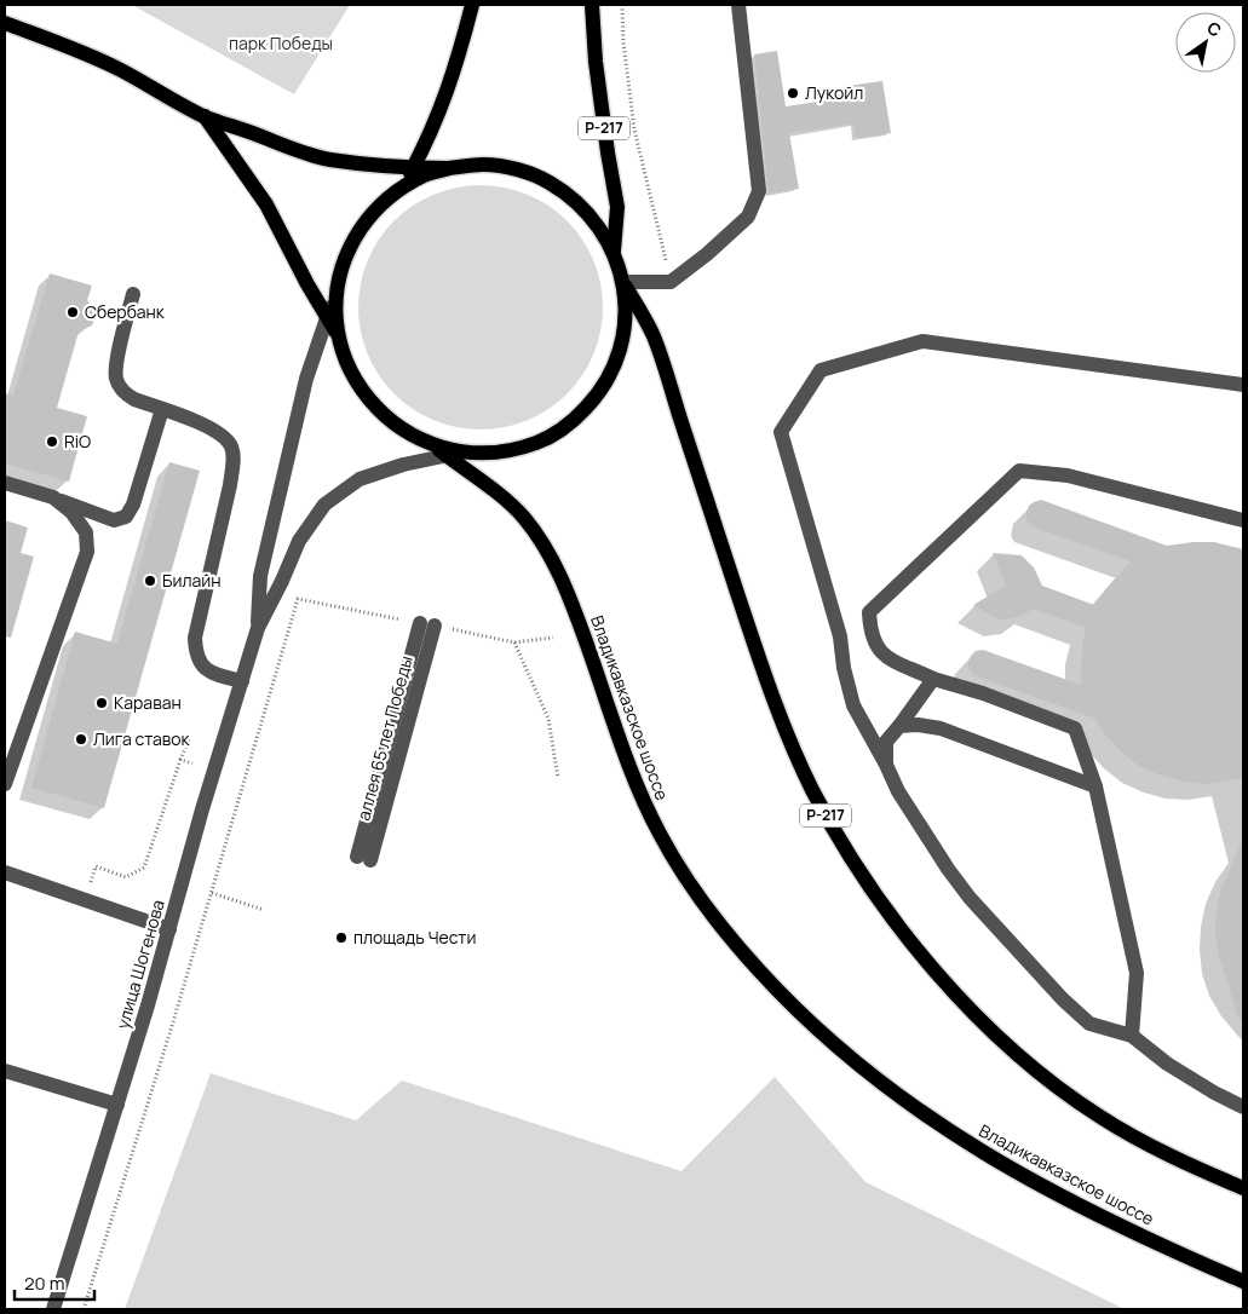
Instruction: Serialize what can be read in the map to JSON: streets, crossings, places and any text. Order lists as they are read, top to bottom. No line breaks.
{"streets":{"main road":["Р-217","Владикавказское шоссе"],"street":["аллея 65 лет Победы","улица Шогенова"]},"crossings":[["Р-217","Владикавказское шоссе"]],"parks":["парк Победы"],"places":["Лукойл","Сбербанк","RiO","Билайн","Караван","Лига ставок","площадь Чести"],"scale_bar":"20 m","north":"top right"}
